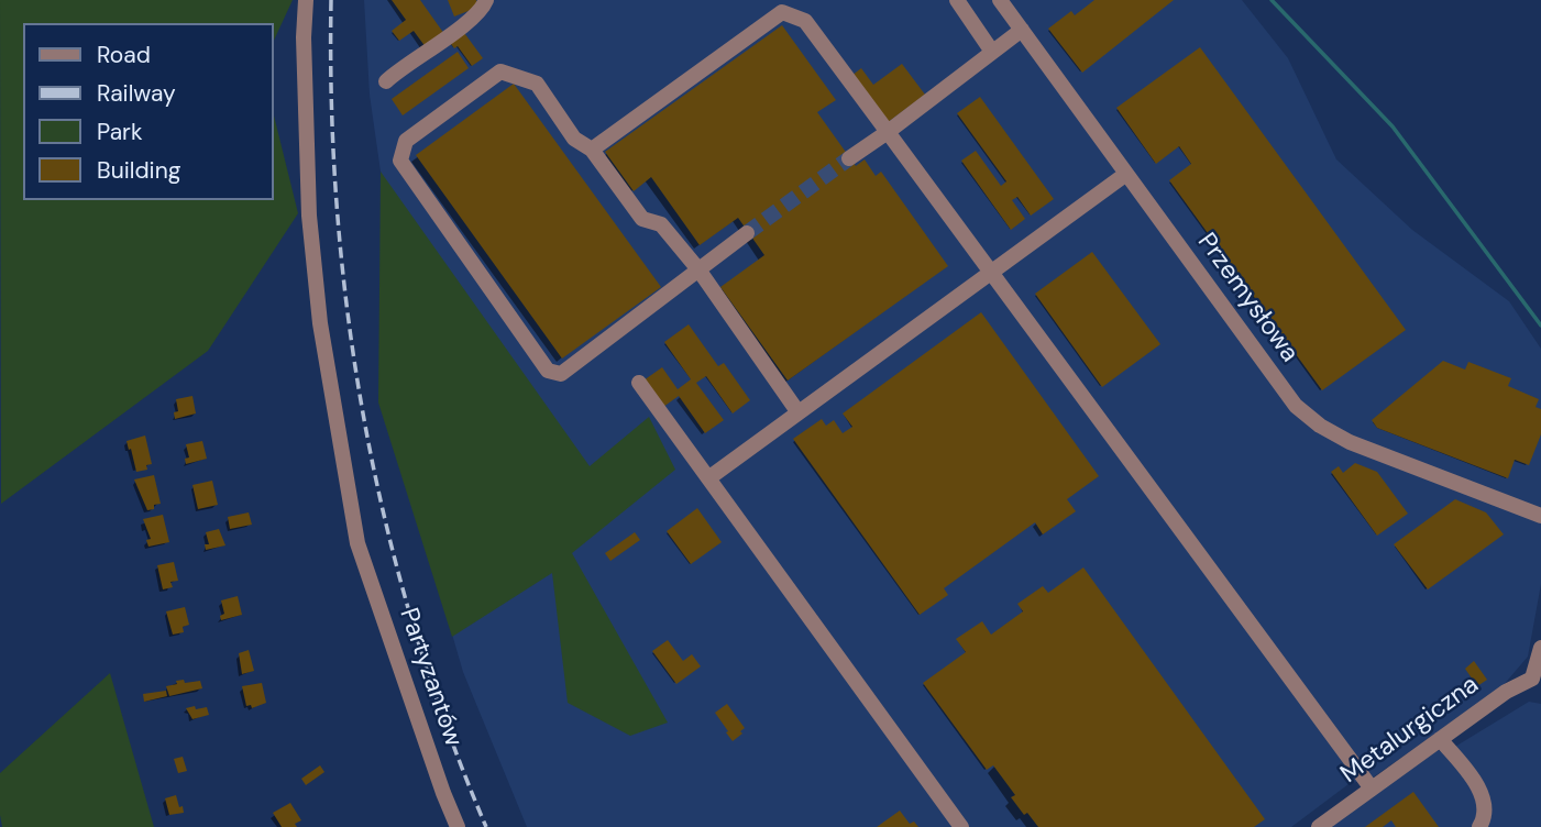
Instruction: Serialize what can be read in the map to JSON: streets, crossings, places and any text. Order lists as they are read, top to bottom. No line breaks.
{"streets":{"street":["Przemysłowa","Partyzantów","Metalurgiczna"]},"legend":["Road","Railway","Park","Building"]}
